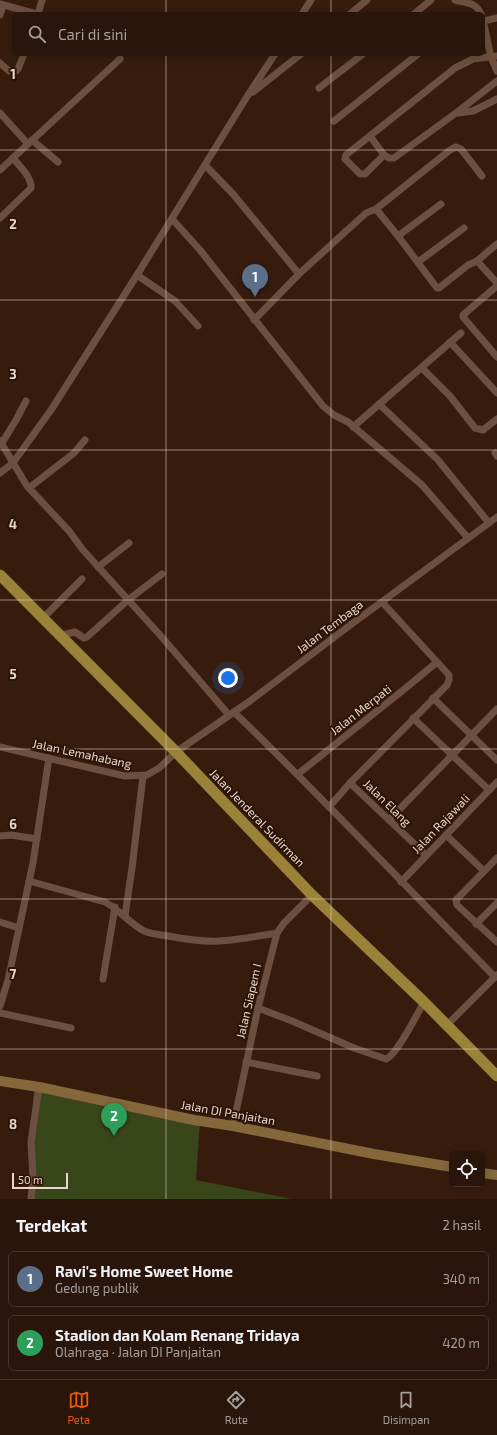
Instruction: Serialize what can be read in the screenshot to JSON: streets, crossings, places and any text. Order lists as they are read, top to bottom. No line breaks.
{"streets":{"main road":["Jalan Jenderal Sudirman"],"street":["Jalan Tembaga","Jalan Merpati","Jalan Lemahabang","Jalan Elang","Jalan Rajawali","Jalan Siapem I","Jalan DI Panjaitan"]},"crossings":[["Jalan Tembaga","Jalan Lemahabang"],["Jalan Tembaga","Jalan Jenderal Sudirman"],["Jalan Lemahabang","Jalan Jenderal Sudirman"],["Jalan Elang","Jalan Rajawali"],["Jalan Jenderal Sudirman","Jalan Siapem I"],["Jalan Siapem I","Jalan DI Panjaitan"]],"scale_bar":"50 m","page":{"search":"Cari di sini","pins":["1","2"],"scale":"50 m","heading":["Terdekat","2 hasil"],"list":[{"mark":"1","name":"Ravi's Home Sweet Home","note":"Gedung publik","value":"340 m"},{"mark":"2","name":"Stadion dan Kolam Renang Tridaya","note":"Olahraga · Jalan DI Panjaitan","value":"420 m"}],"nav":["Peta","Rute","Disimpan"]},"grid":{"rows":["1","2","3","4","5","6","7","8"]}}
